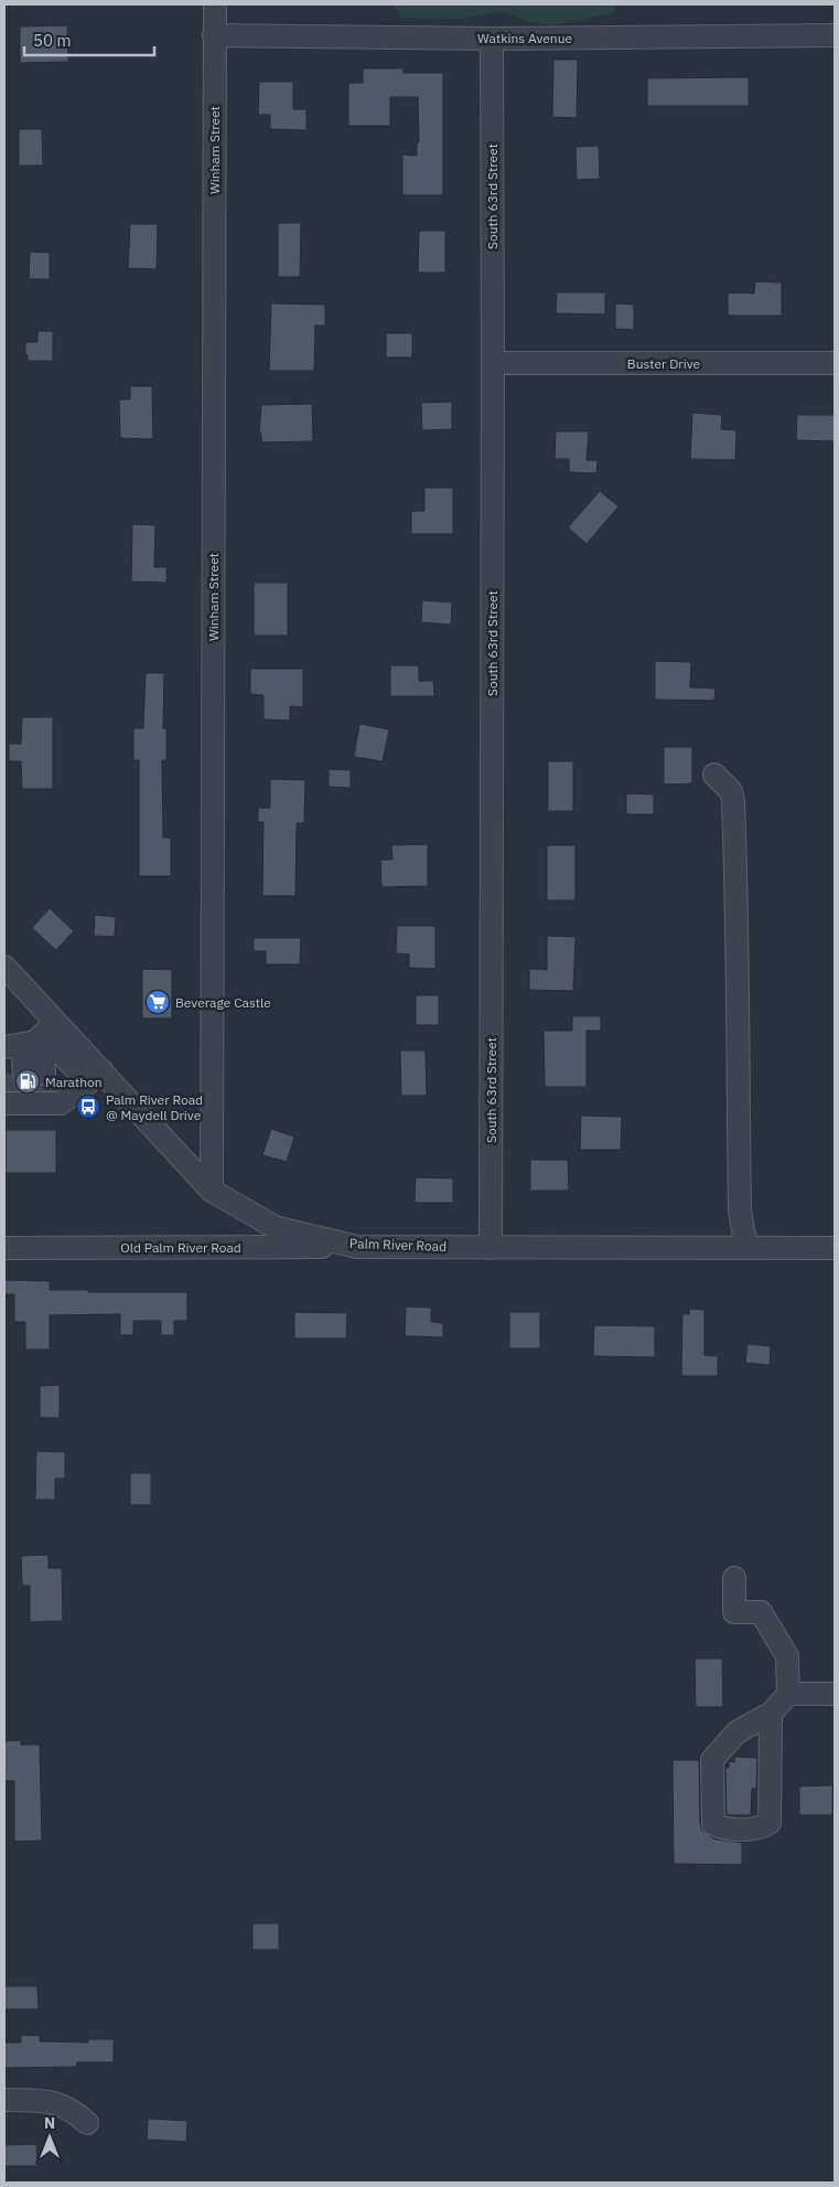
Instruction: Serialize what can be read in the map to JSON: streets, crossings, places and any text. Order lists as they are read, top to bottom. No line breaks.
{"streets":{"street":["Watkins Avenue","Winham Street","South 63rd Street","Buster Drive","Palm River Road","Old Palm River Road"]},"crossings":[["Watkins Avenue","Winham Street"],["Watkins Avenue","South 63rd Street"],["Winham Street","Palm River Road"],["South 63rd Street","Buster Drive"],["South 63rd Street","Palm River Road"],["Palm River Road","Old Palm River Road"]],"places":{"supermarket":["Beverage Castle"],"fuel station":["Marathon"],"bus stop":["Palm River Road @ Maydell Drive"]},"scale_bar":"50 m","north":"top"}
